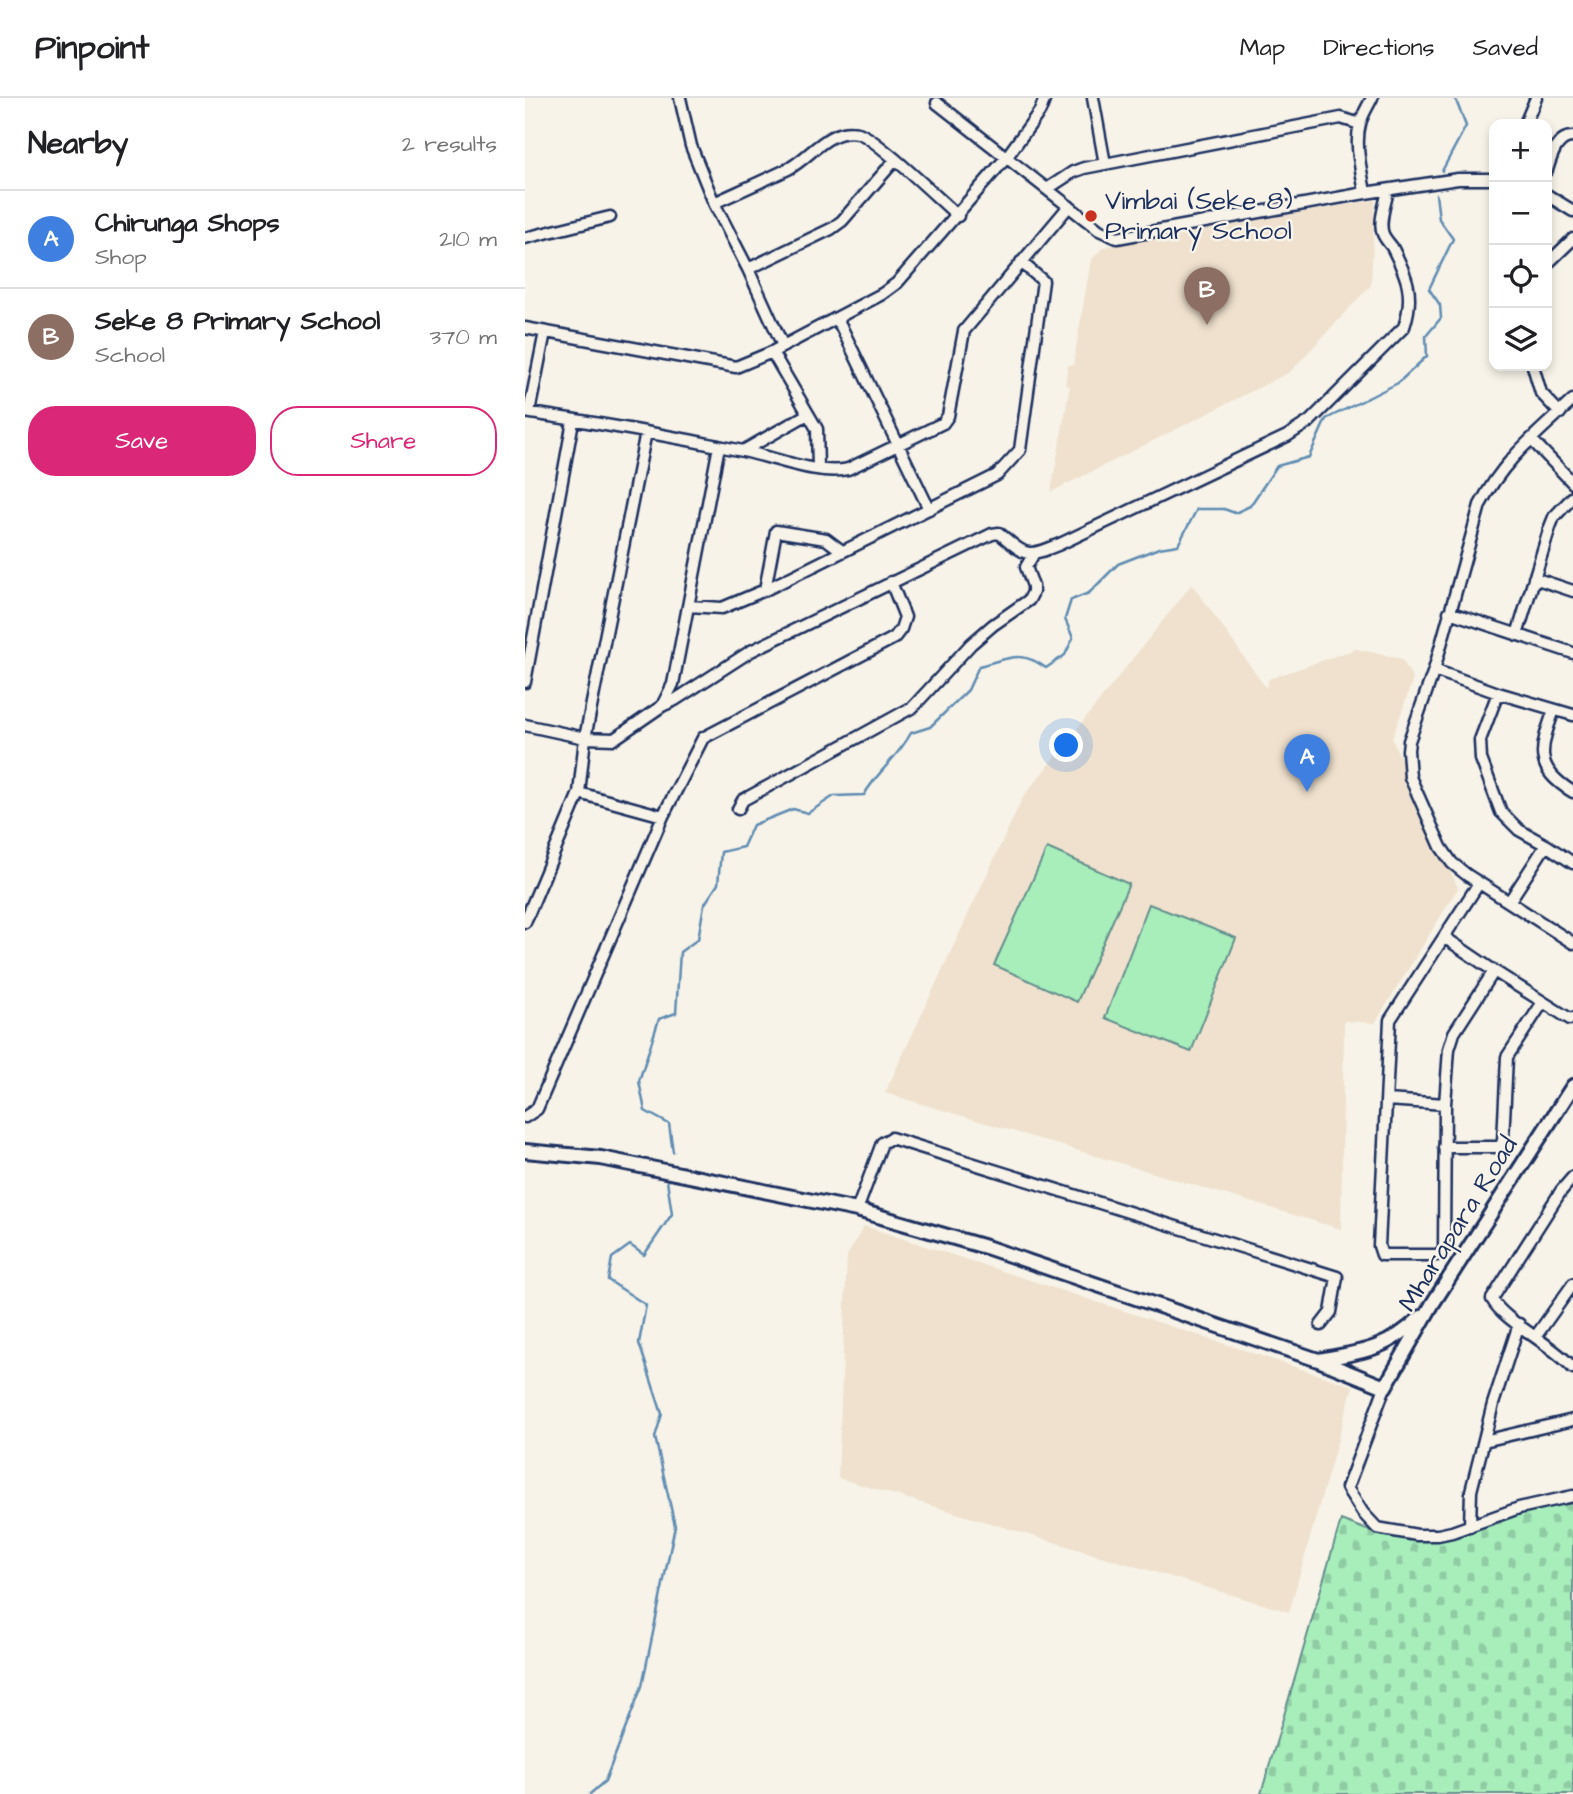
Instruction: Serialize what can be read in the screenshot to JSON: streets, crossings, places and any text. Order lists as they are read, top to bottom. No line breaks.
{"streets":{"main road":["Mharapara Road"]},"places":["Vimbai (Seke 8) Primary School"],"page":{"header":"Pinpoint","nav":["Map","Directions","Saved"],"heading":["Nearby","2 results"],"map_buttons":["+","−"],"list":[{"mark":"A","name":"Chirunga Shops","note":"Shop","value":"210 m"},{"mark":"B","name":"Seke 8 Primary School","note":"School","value":"370 m"}],"pins":["B","A"],"buttons":["Save","Share"]}}
